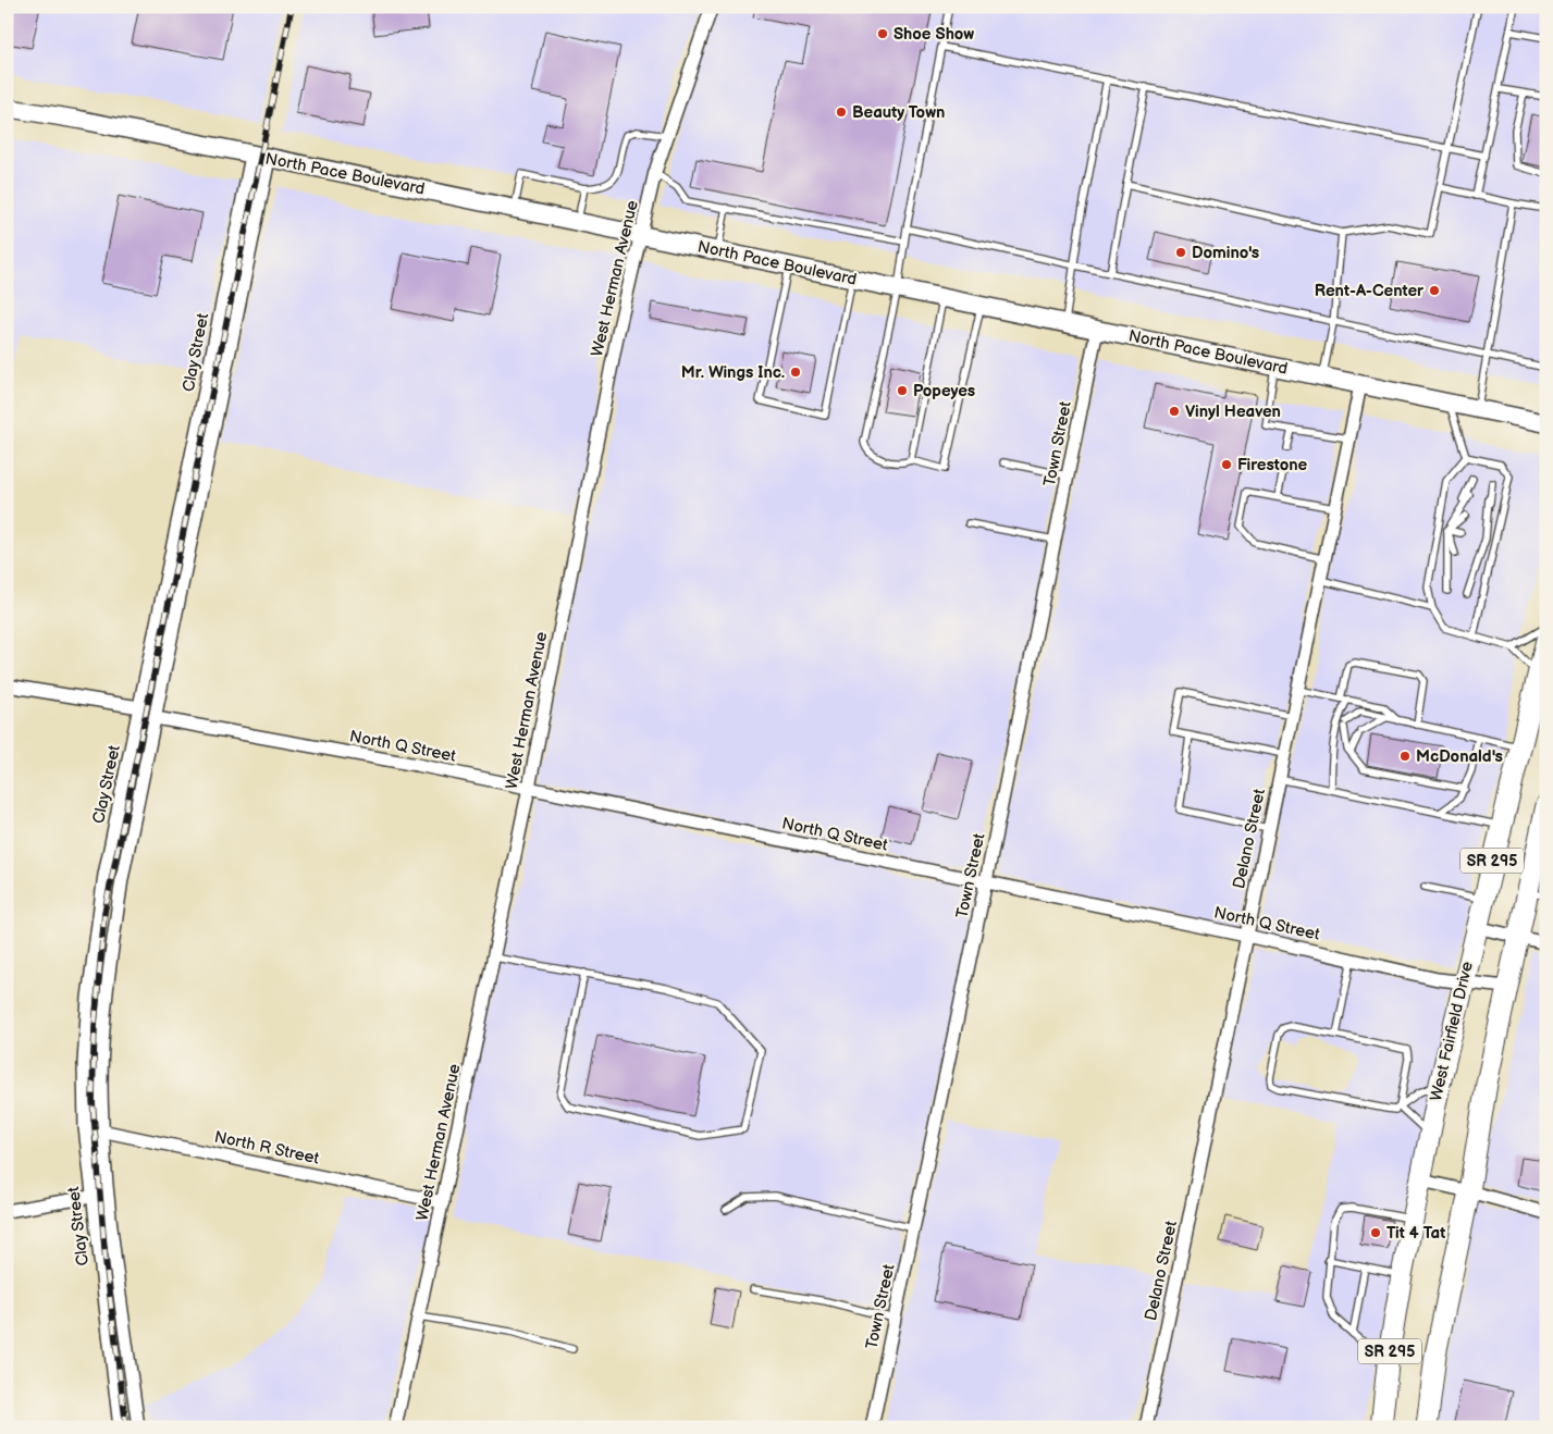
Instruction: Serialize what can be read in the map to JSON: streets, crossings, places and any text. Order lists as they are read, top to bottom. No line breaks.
{"streets":{"main road":["North Pace Boulevard","SR 295","West Fairfield Drive"],"street":["West Herman Avenue","Clay Street","Town Street","North Q Street","Delano Street","North R Street"]},"crossings":[["North Pace Boulevard","West Herman Avenue"],["North Pace Boulevard","Clay Street"],["North Pace Boulevard","Town Street"],["North Pace Boulevard","Delano Street"],["West Herman Avenue","North Q Street"],["West Herman Avenue","North R Street"],["Clay Street","North Q Street"],["Clay Street","North R Street"],["Town Street","North Q Street"],["North Q Street","Delano Street"],["North Q Street","SR 295"],["North Q Street","West Fairfield Drive"]],"places":["Shoe Show","Beauty Town","Domino's","Rent-A-Center","Mr. Wings Inc.","Popeyes","Vinyl Heaven","Firestone","McDonald's","Tit 4 Tat"]}
